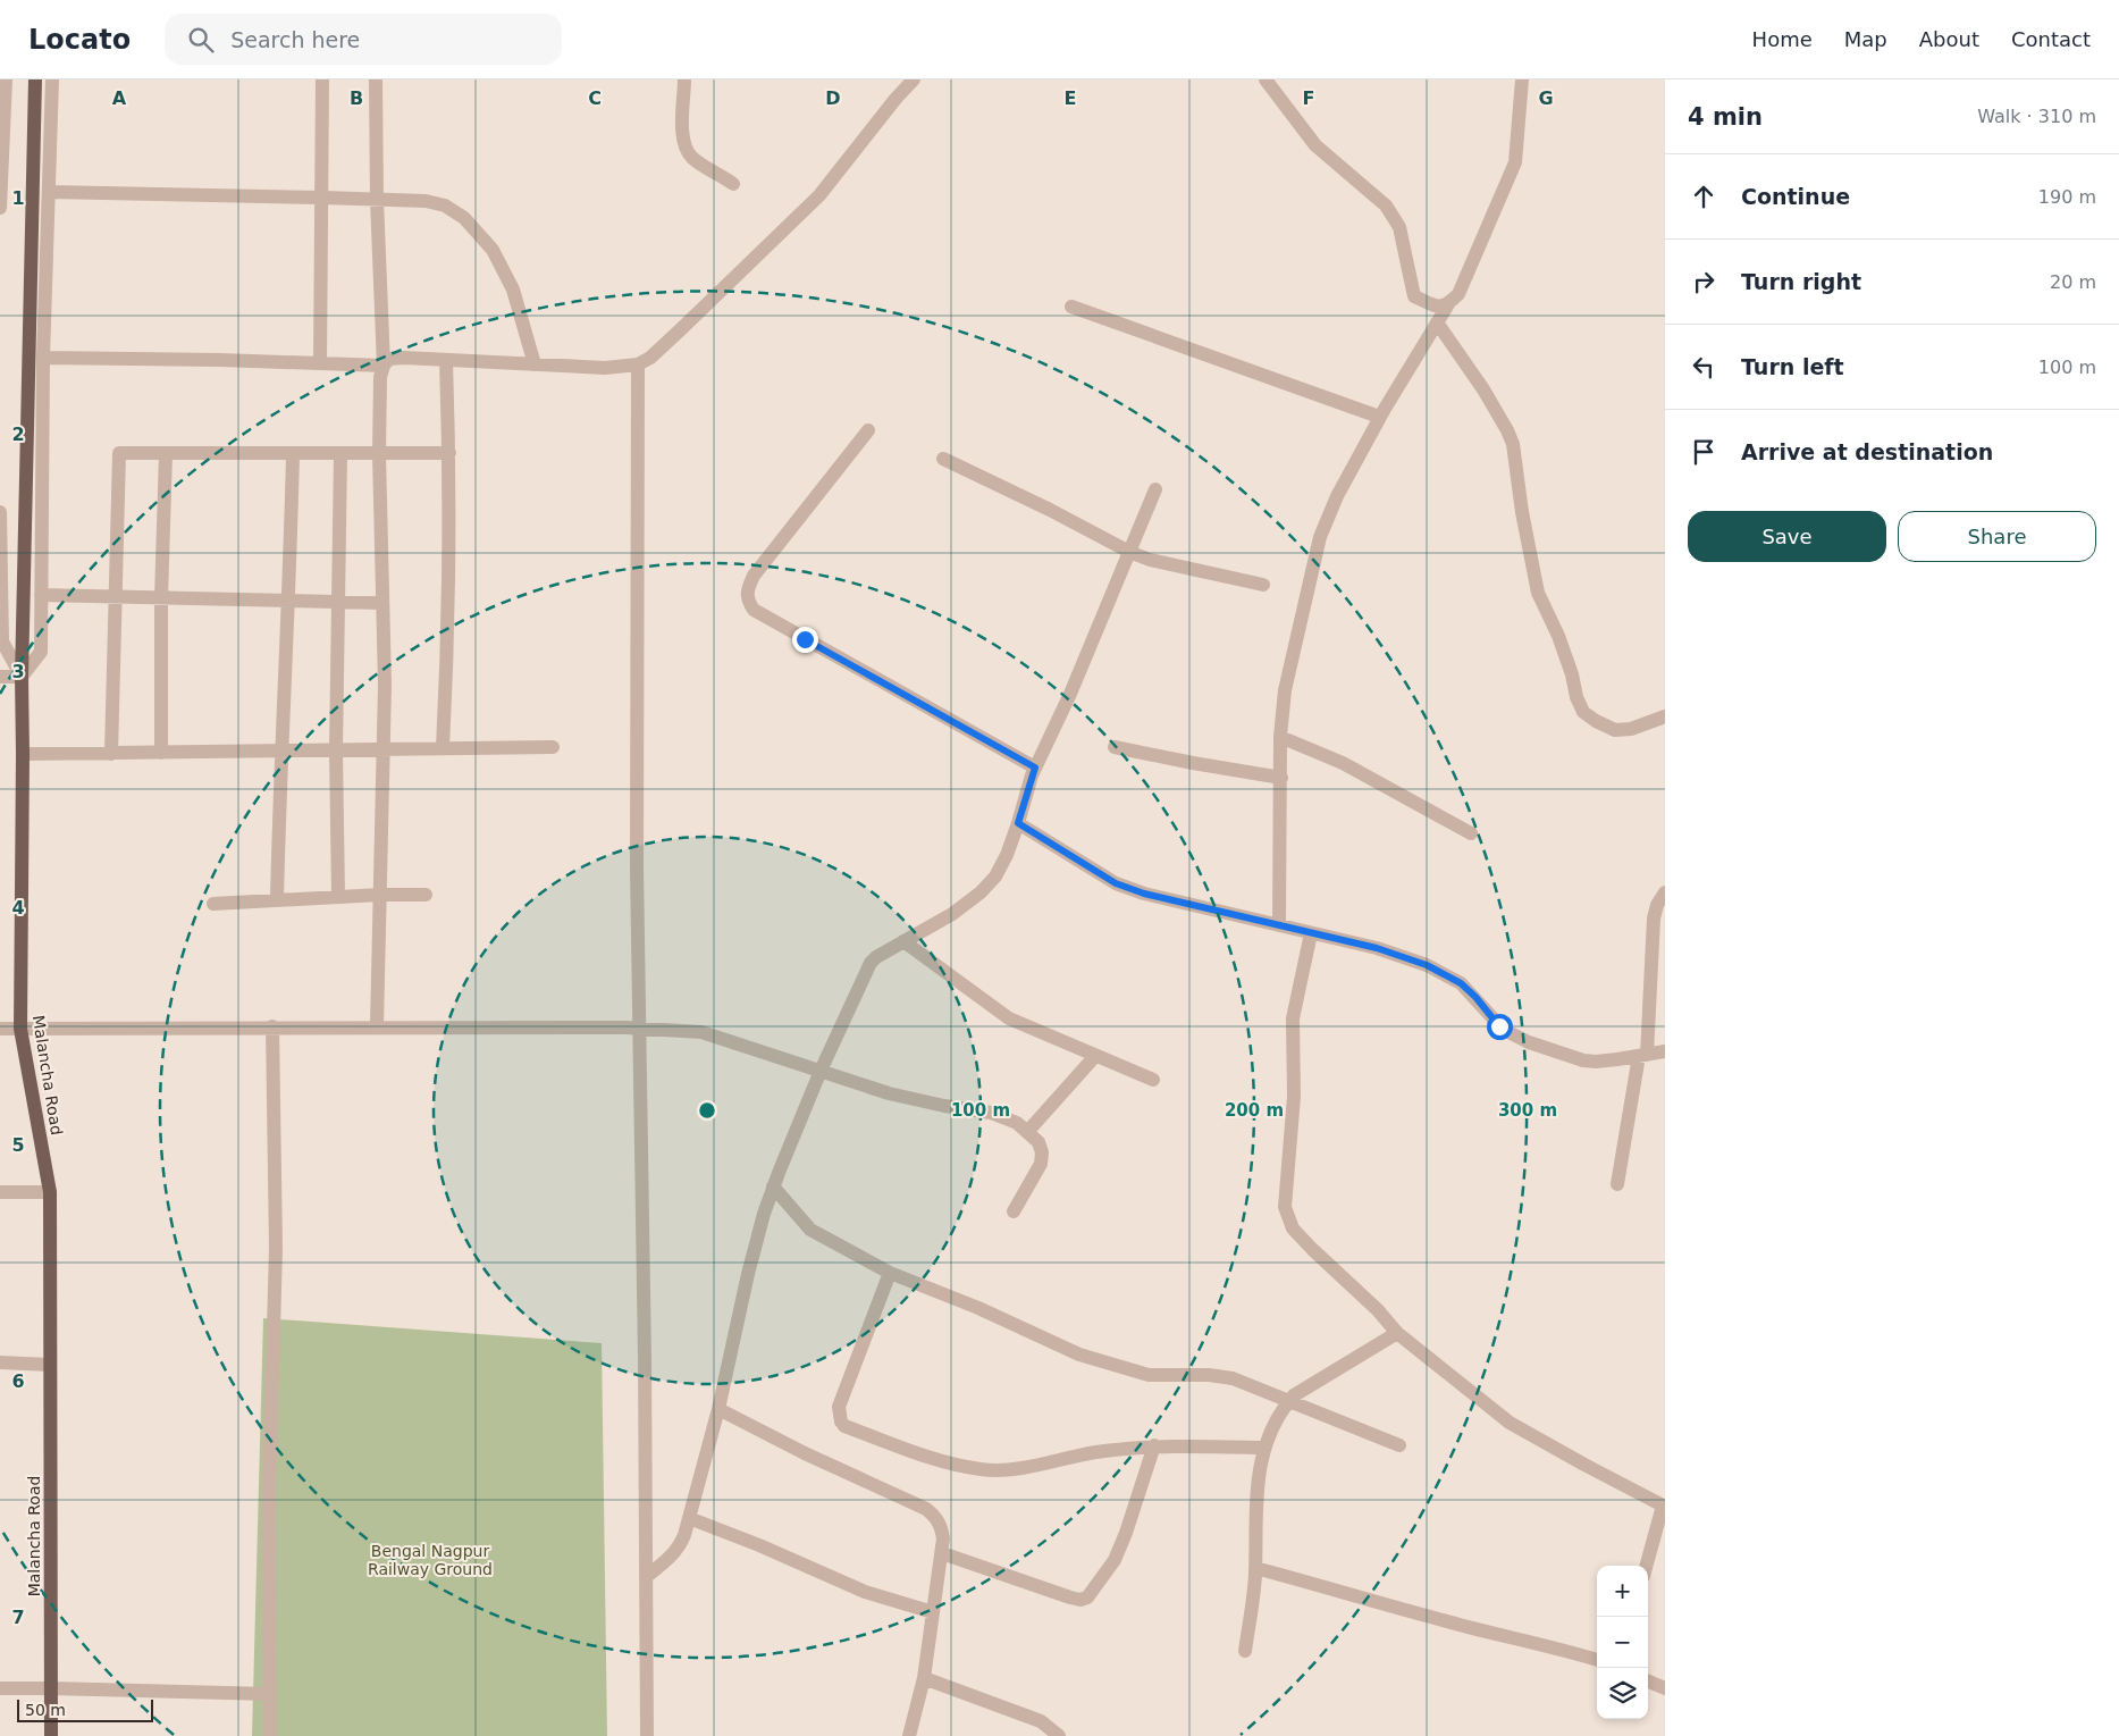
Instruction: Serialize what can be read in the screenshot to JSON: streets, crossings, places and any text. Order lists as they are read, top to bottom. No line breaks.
{"streets":{"main road":["Malancha Road"]},"parks":["Bengal Nagpur Railway Ground"],"scale_bar":"50 m","page":{"header":"Locato","search":"Search here","nav":["Home","Map","About","Contact"],"heading":["4 min","Walk · 310 m"],"list":[["Continue","190 m"],["Turn right","20 m"],["Turn left","100 m"],"Arrive at destination"],"buttons":["Save","Share"],"map_buttons":["+","−"],"scale":"50 m"},"grid":{"columns":["A","B","C","D","E","F","G"],"rows":["1","2","3","4","5","6","7"]},"rings":["100 m","200 m","300 m"]}
